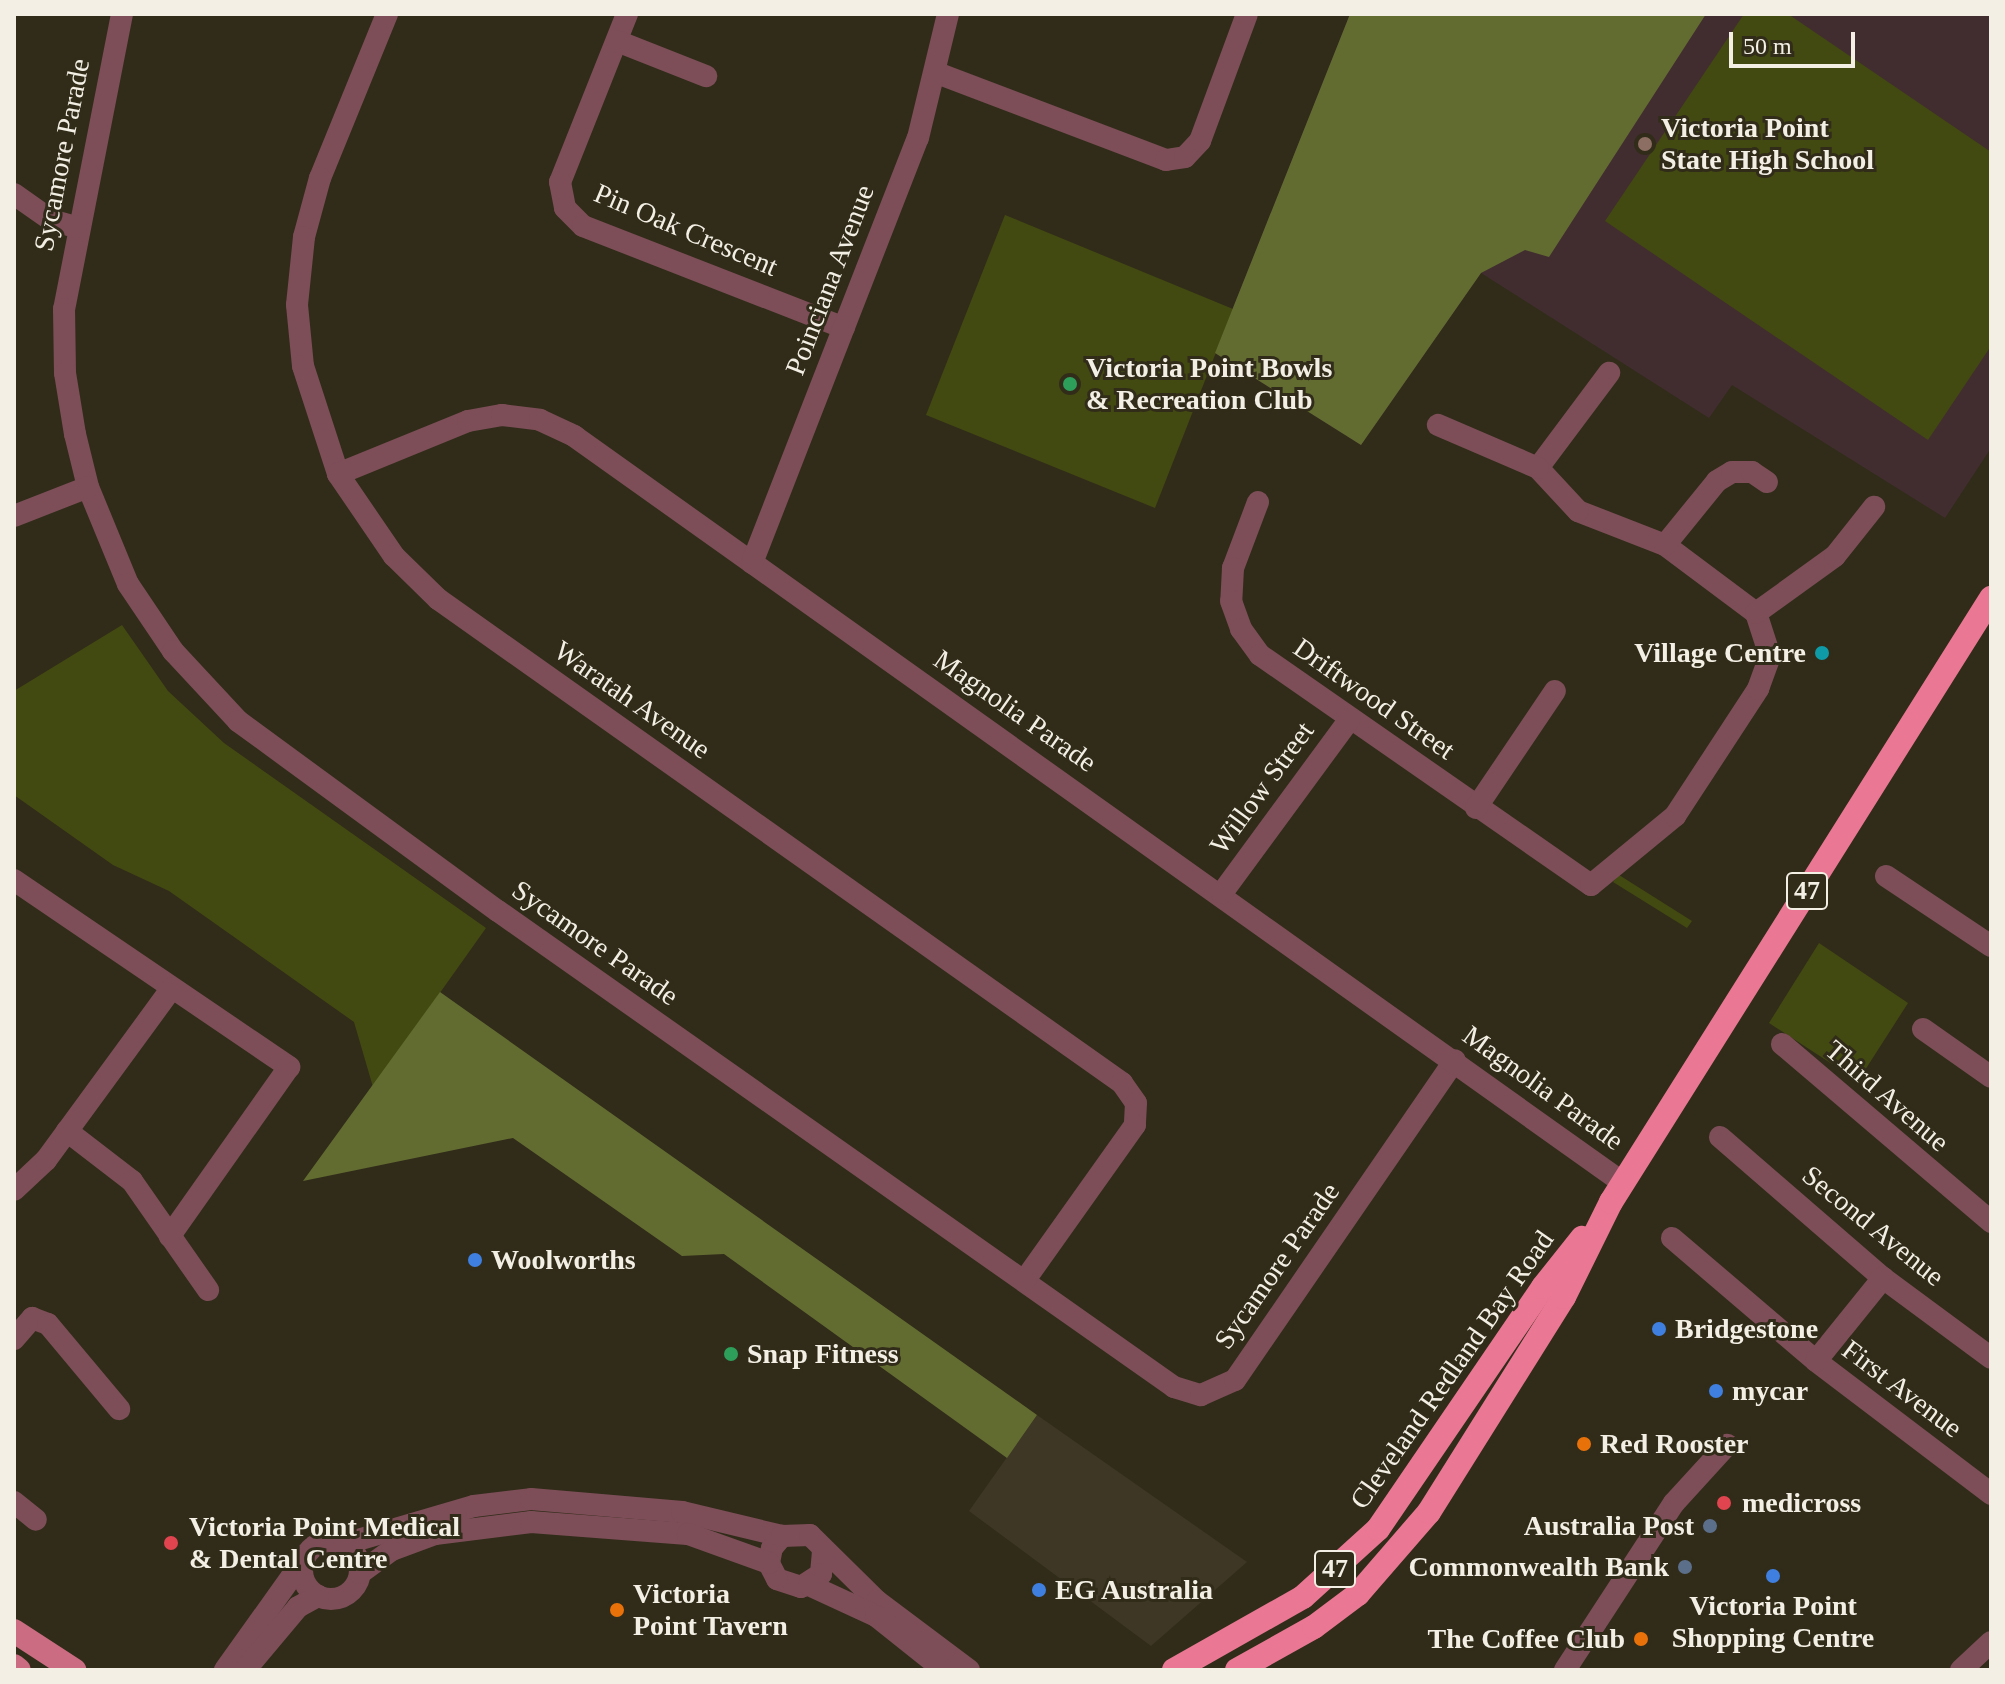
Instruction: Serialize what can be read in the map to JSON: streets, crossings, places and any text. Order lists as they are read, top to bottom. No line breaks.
{"streets":{"highway":["47","Cleveland Redland Bay Road"],"street":["Sycamore Parade","Pin Oak Crescent","Poinciana Avenue","Driftwood Street","Waratah Avenue","Magnolia Parade","Willow Street","Third Avenue","Second Avenue","First Avenue"]},"crossings":[["Sycamore Parade","Waratah Avenue"],["Sycamore Parade","Magnolia Parade"],["Pin Oak Crescent","Poinciana Avenue"],["Poinciana Avenue","Magnolia Parade"],["Driftwood Street","Willow Street"],["Waratah Avenue","Magnolia Parade"],["Magnolia Parade","Willow Street"],["Magnolia Parade","Cleveland Redland Bay Road"],["Second Avenue","First Avenue"]],"places":["Victoria Point State High School","Victoria Point Bowls & Recreation Club","Village Centre","Woolworths","Bridgestone","Snap Fitness","mycar","Red Rooster","medicross","Australia Post","Victoria Point Medical & Dental Centre","Commonwealth Bank","Victoria Point Shopping Centre","EG Australia","Victoria Point Tavern","The Coffee Club"],"scale_bar":"50 m"}
